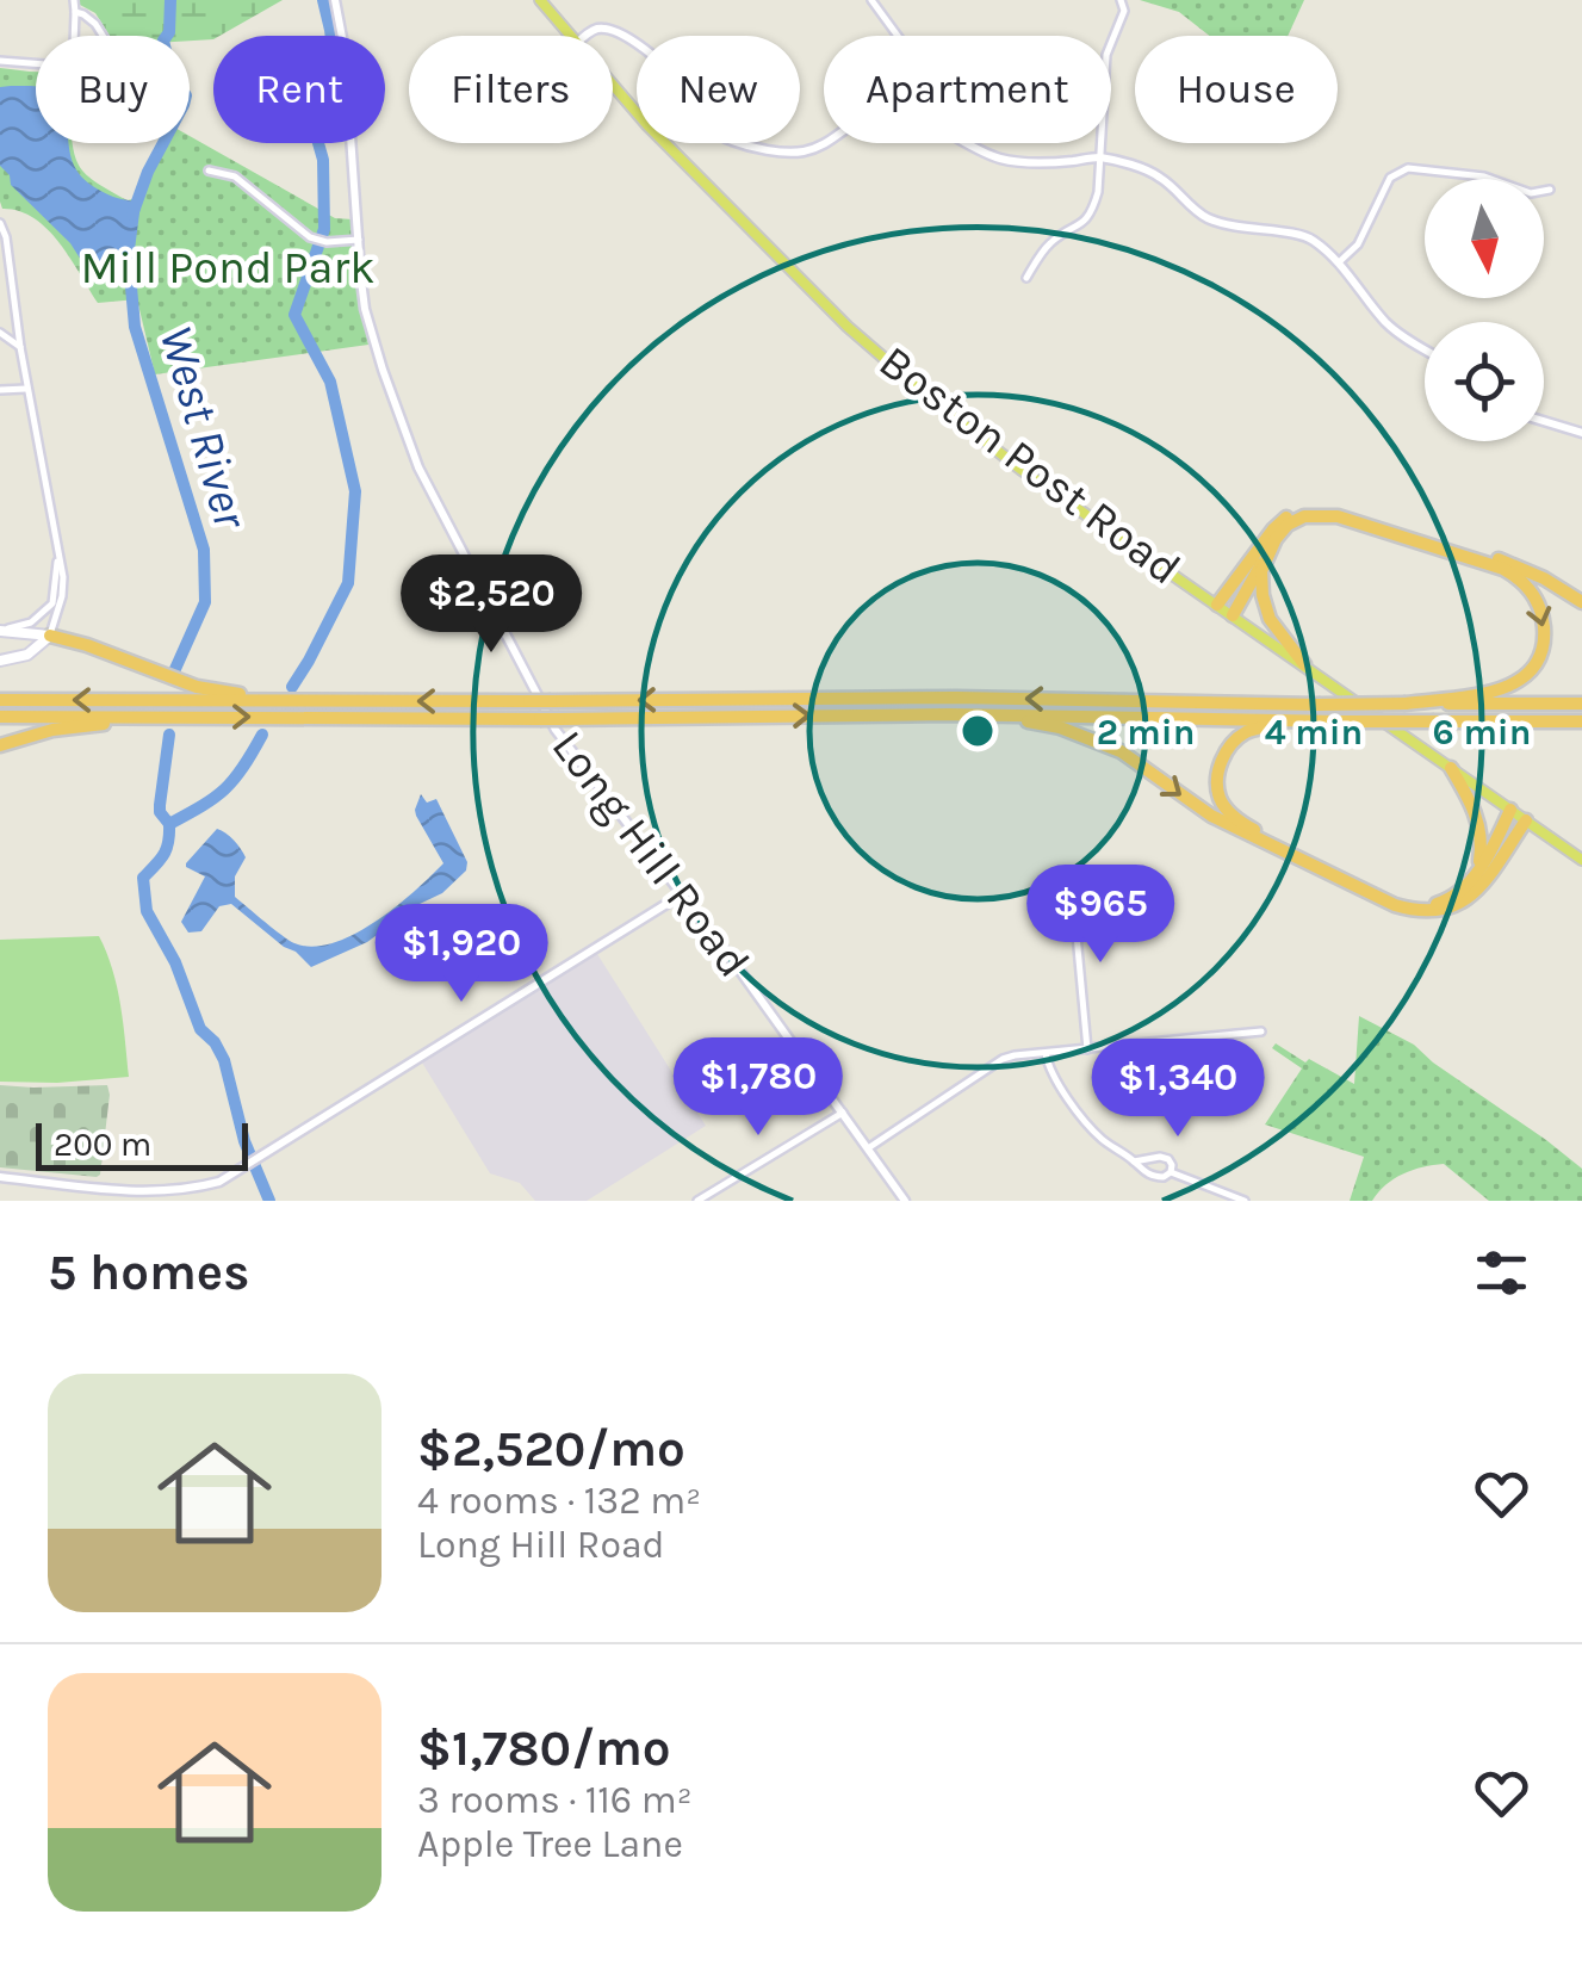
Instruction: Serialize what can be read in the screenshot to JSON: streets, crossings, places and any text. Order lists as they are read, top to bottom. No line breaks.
{"streets":{"main road":["Boston Post Road"],"street":["Long Hill Road"]},"water":["West River"],"parks":["Mill Pond Park"],"scale_bar":"200 m","north":"bottom","page":{"chip":["Buy","Rent","Filters","New","Apartment","House"],"price":["$2,520","$965","$1,920","$1,780","$1,340"],"scale":"200 m","heading":"5 homes","list":[{"name":"$2,520/mo","note":"4 rooms · 132 m² · Long Hill Road"},{"name":"$1,780/mo","note":"3 rooms · 116 m² · Apple Tree Lane"}]},"rings":["2 min","4 min","6 min"]}
